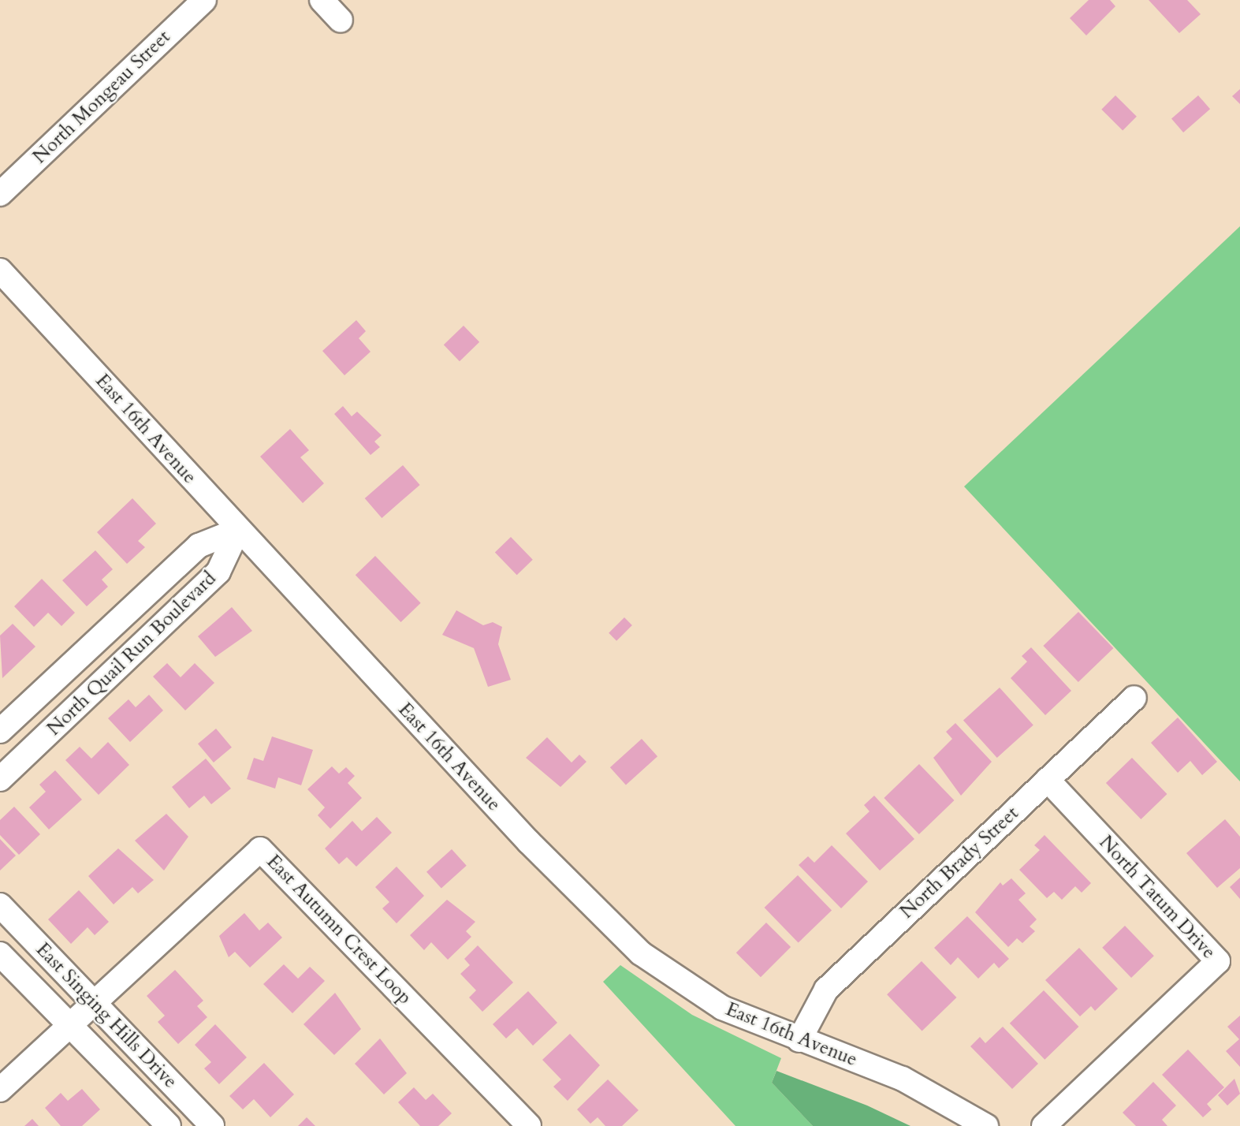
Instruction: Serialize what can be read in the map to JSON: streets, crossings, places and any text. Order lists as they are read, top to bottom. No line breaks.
{"streets":{"street":["North Mongeau Street","East 16th Avenue","North Quail Run Boulevard","North Brady Street","North Tatum Drive","East Autumn Crest Loop","East Singing Hills Drive"]},"crossings":[["East 16th Avenue","North Quail Run Boulevard"],["East 16th Avenue","North Brady Street"],["North Brady Street","North Tatum Drive"],["East Autumn Crest Loop","East Singing Hills Drive"]]}
